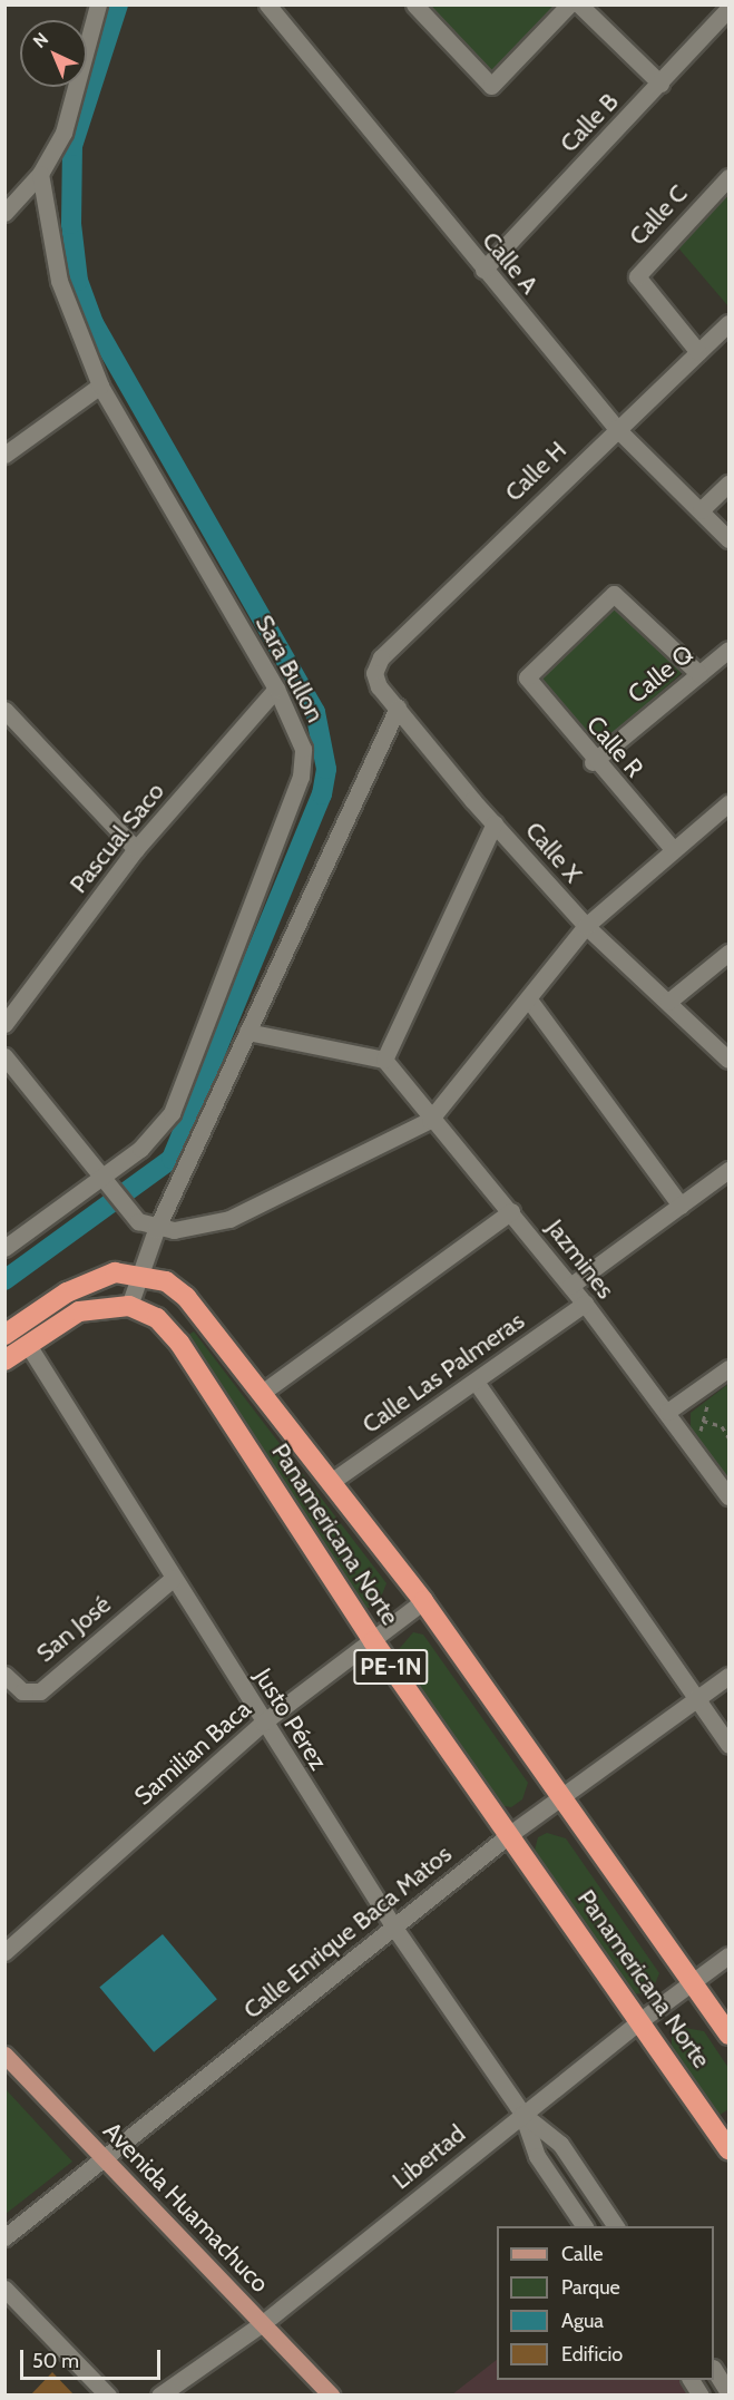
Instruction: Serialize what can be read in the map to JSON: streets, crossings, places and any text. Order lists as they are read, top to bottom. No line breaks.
{"streets":{"highway":["Panamericana Norte","PE-1N"],"main road":["Avenida Huamachuco"],"street":["Calle B","Calle C","Calle A","Calle H","Sara Bullon","Calle Q","Calle R","Pascual Saco","Calle X","Jazmines","Calle Las Palmeras","San José","Justo Pérez","Samilian Baca","Calle Enrique Baca Matos","Libertad"]},"crossings":[["Calle B","Calle A"],["Calle C","Calle H"],["Calle A","Calle H"],["Calle H","Calle X"],["Sara Bullon","Pascual Saco"],["Calle Q","Calle R"],["Jazmines","Calle Las Palmeras"],["Calle Las Palmeras","Panamericana Norte"],["Panamericana Norte","Samilian Baca"],["Panamericana Norte","Calle Enrique Baca Matos"],["Panamericana Norte","Libertad"],["San José","Justo Pérez"],["Justo Pérez","Samilian Baca"],["Justo Pérez","Calle Enrique Baca Matos"],["Justo Pérez","Libertad"],["Calle Enrique Baca Matos","Avenida Huamachuco"],["Libertad","Avenida Huamachuco"]],"legend":["Calle","Parque","Agua","Edificio"],"scale_bar":"50 m","north":"top left"}
